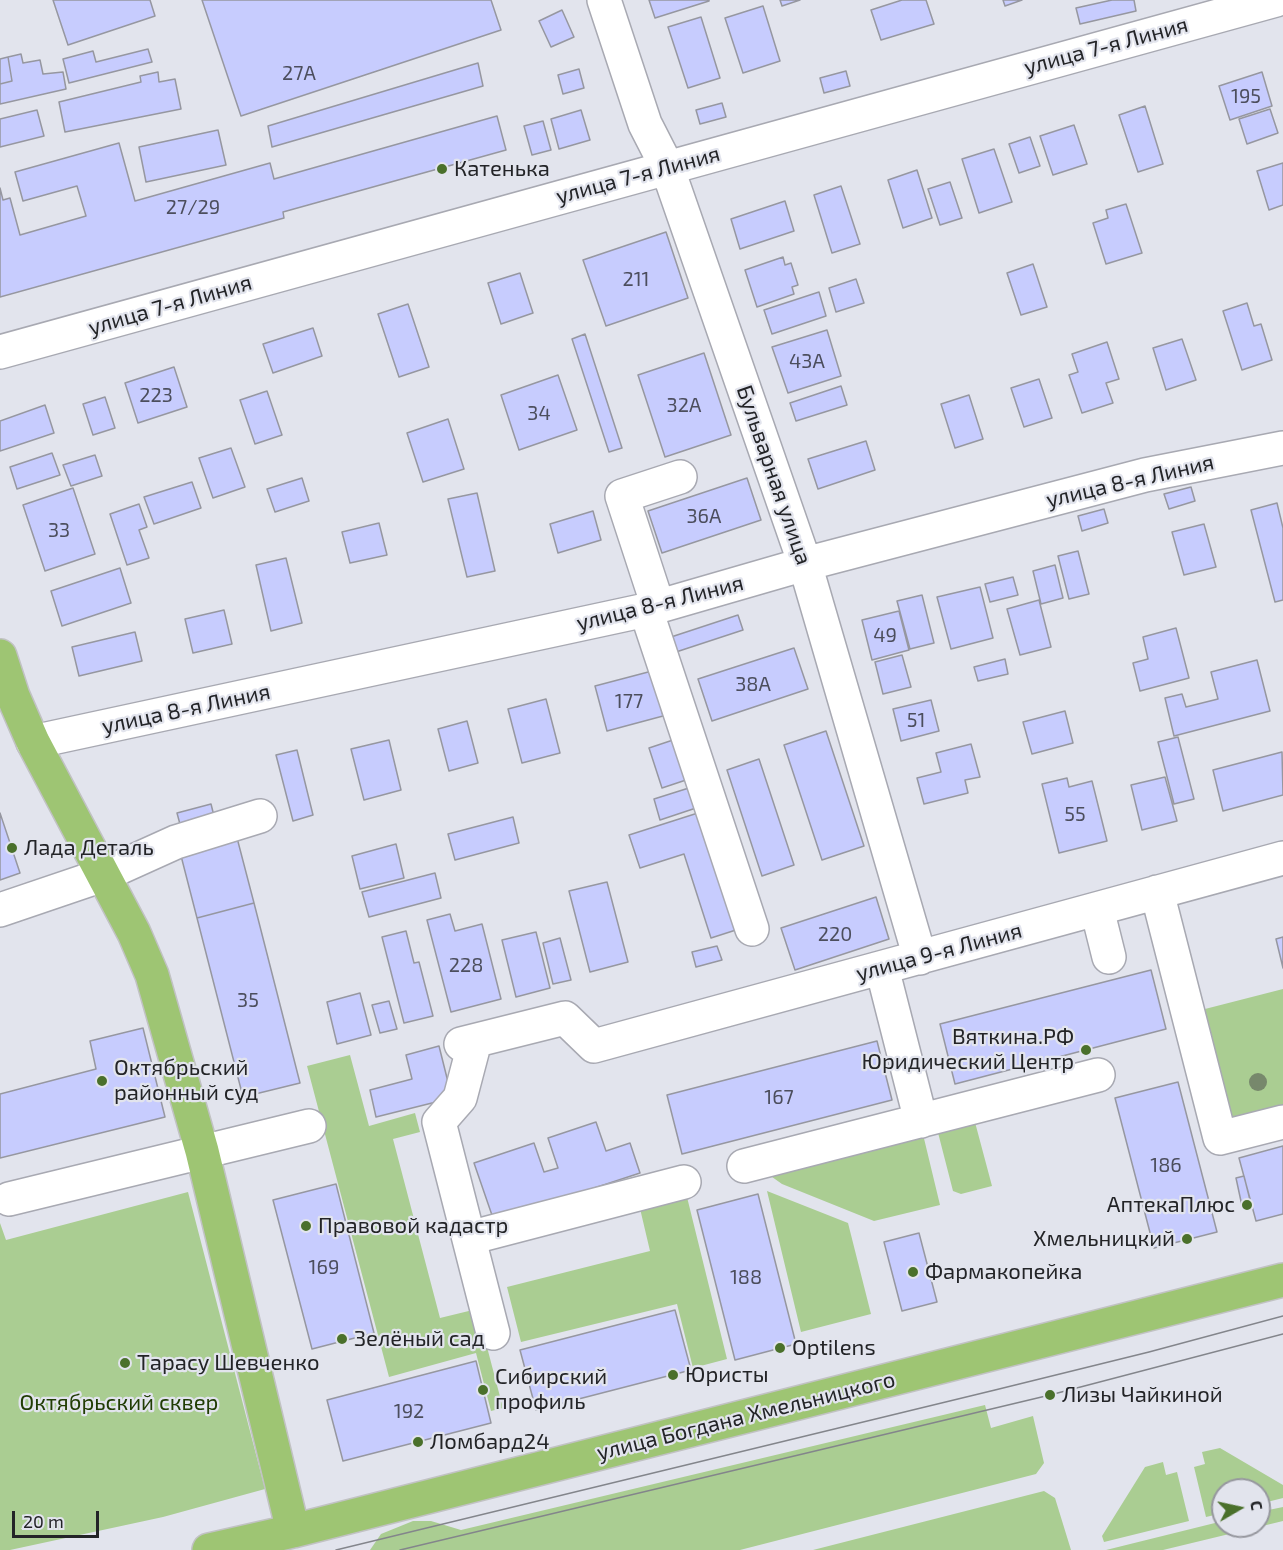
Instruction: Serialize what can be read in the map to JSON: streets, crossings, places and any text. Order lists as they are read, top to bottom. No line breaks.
{"streets":{"main road":["улица Богдана Хмельницкого"],"street":["улица 7-я Линия","Бульварная улица","улица 8-я Линия","улица 9-я Линия"]},"crossings":[["улица 7-я Линия","Бульварная улица"],["Бульварная улица","улица 8-я Линия"],["Бульварная улица","улица 9-я Линия"]],"parks":["Октябрьский сквер"],"places":["Катенька","Лада Деталь","Вяткина.РФ Юридический Центр","Октябрьский районный суд","АптекаПлюс","Правовой кадастр","Хмельницкий","Фармакопейка","Зелёный сад","Optilens","Тарасу Шевченко","Юристы","Сибирский профиль","Лизы Чайкиной","Ломбард24"],"house_numbers":["27А","195","27/29","211","43А","223","32А","34","36А","33","49","38А","177","51","55","220","228","35","167","186","169","188","192"],"scale_bar":"20 m","north":"right"}
